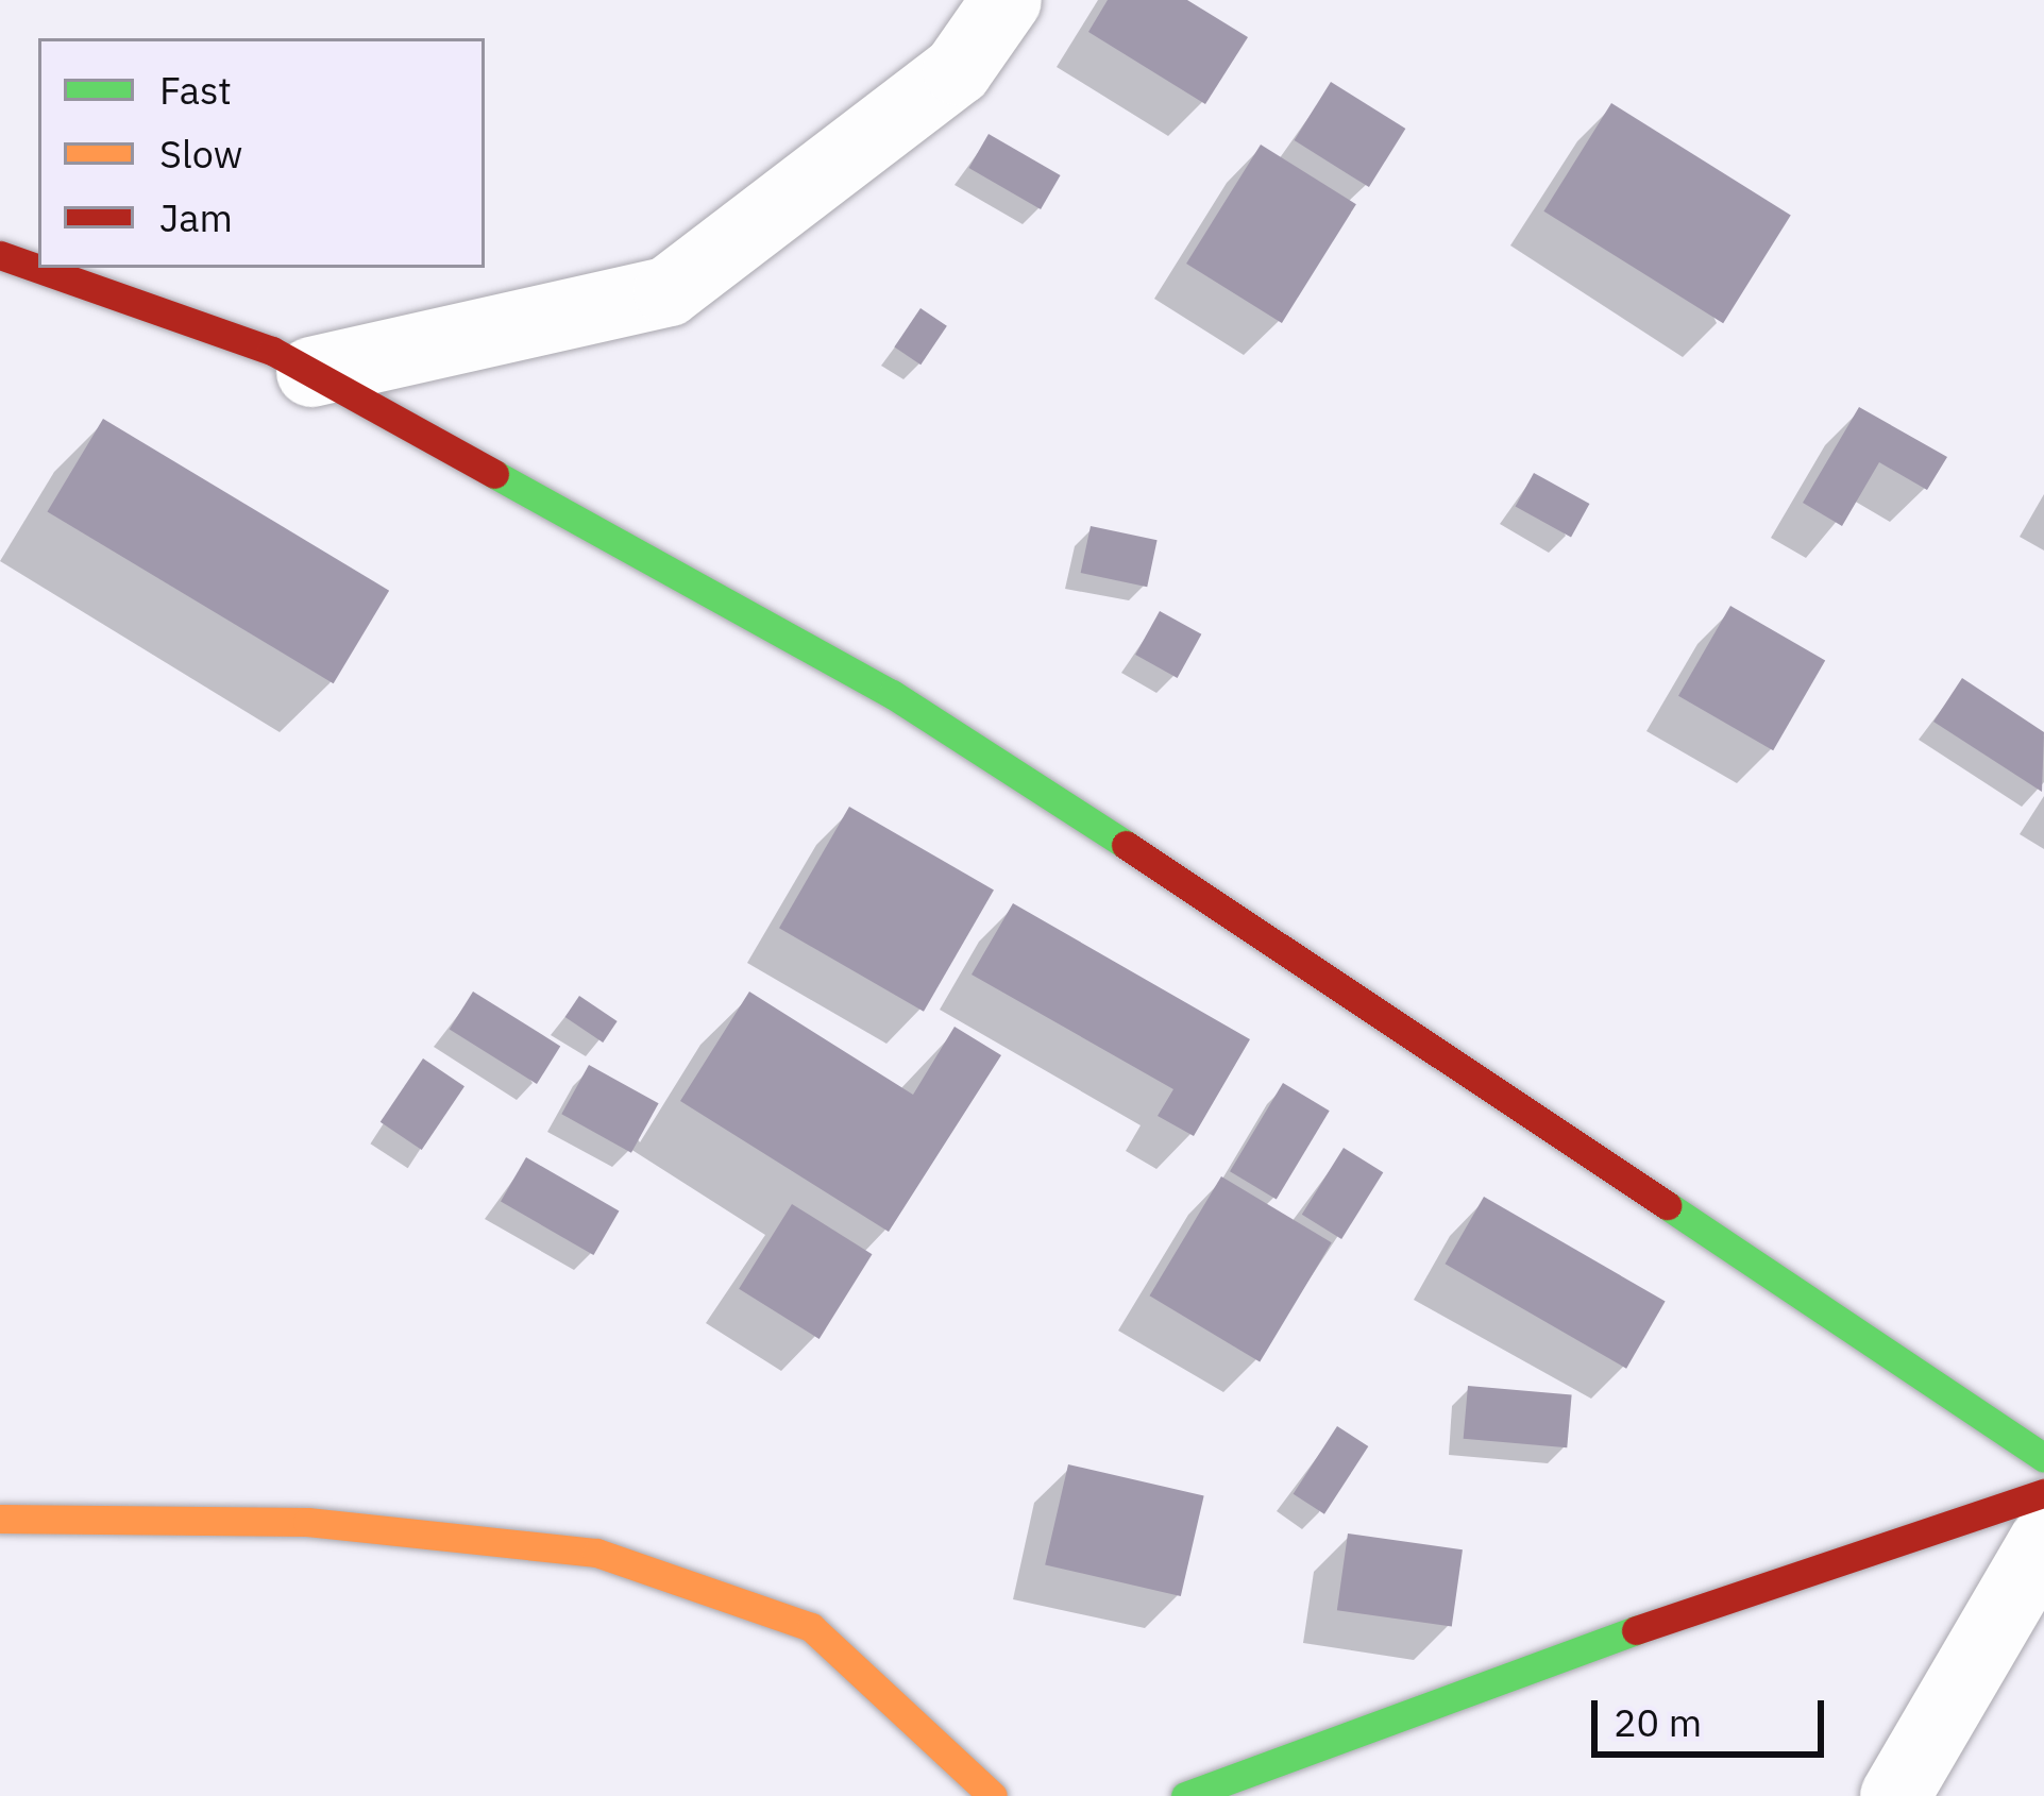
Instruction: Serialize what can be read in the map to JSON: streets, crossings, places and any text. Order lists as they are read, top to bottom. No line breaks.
{"legend":["Fast","Slow","Jam"],"scale_bar":"20 m"}
